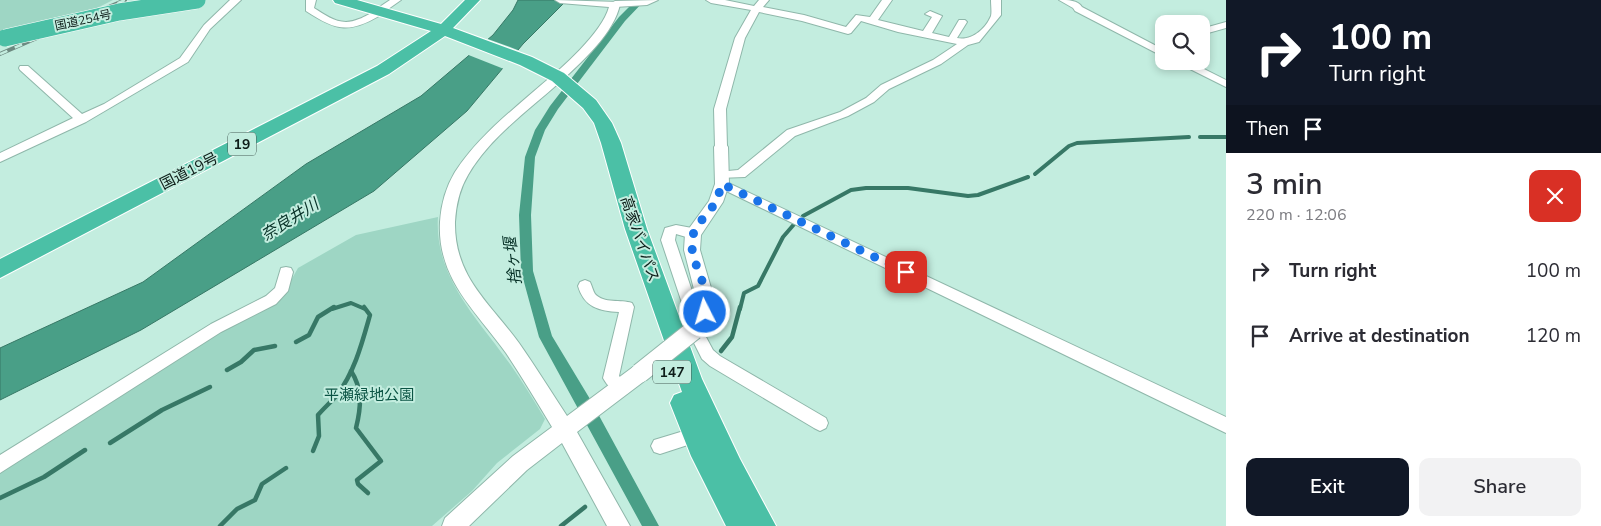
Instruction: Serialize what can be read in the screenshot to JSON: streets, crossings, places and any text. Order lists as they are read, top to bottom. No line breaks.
{"streets":{"highway":["国道254号","19","国道19号","高家バイパス","147"]},"crossings":[["国道19号","高家バイパス"]],"water":["奈良井川","捨ヶ堰"],"parks":["平瀬緑地公園"],"page":{"turn":["100 m","Turn right"],"then":"Then","heading":["3 min","220 m · 12:06"],"list":[{"name":"Turn right","value":"100 m"},{"name":"Arrive at destination","value":"120 m"}],"buttons":["Exit","Share"]}}
